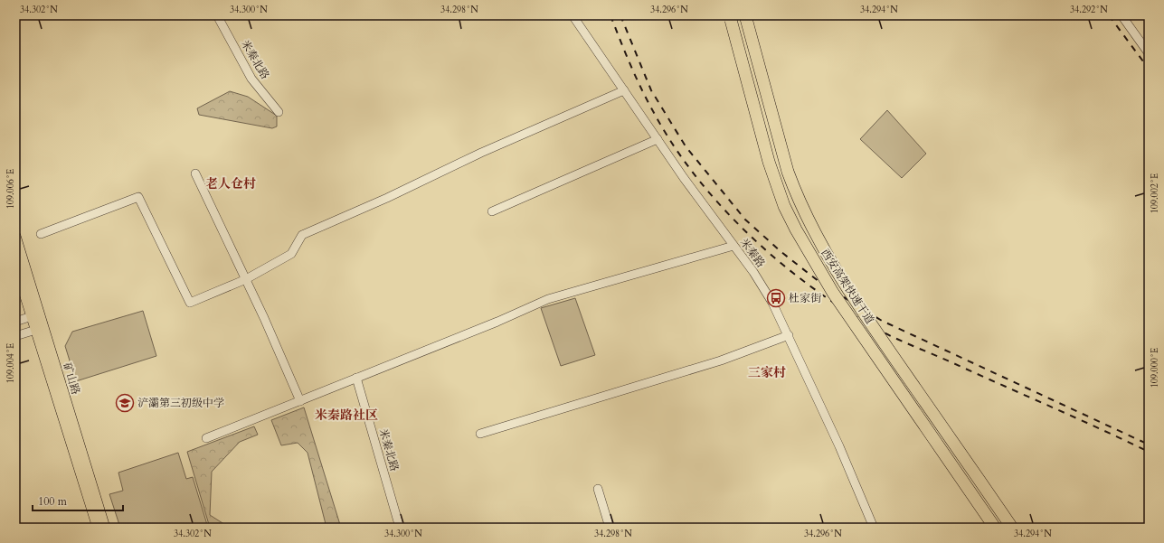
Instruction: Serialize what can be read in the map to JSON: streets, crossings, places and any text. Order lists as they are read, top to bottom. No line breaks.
{"streets":{"highway":["西安高架快速干道"],"main road":["矿山路"],"street":["米秦北路","米秦路"]},"districts":["老人仓村","三家村","米秦路社区"],"places":{"bus stop":["杜家街"],"school or university":["浐灞第三初级中学"]},"scale_bar":"100 m","coordinates":["34.302°N","34.300°N","34.298°N","34.296°N","34.294°N","34.292°N","109.006°E","109.002°E","109.004°E","109.000°E"]}
